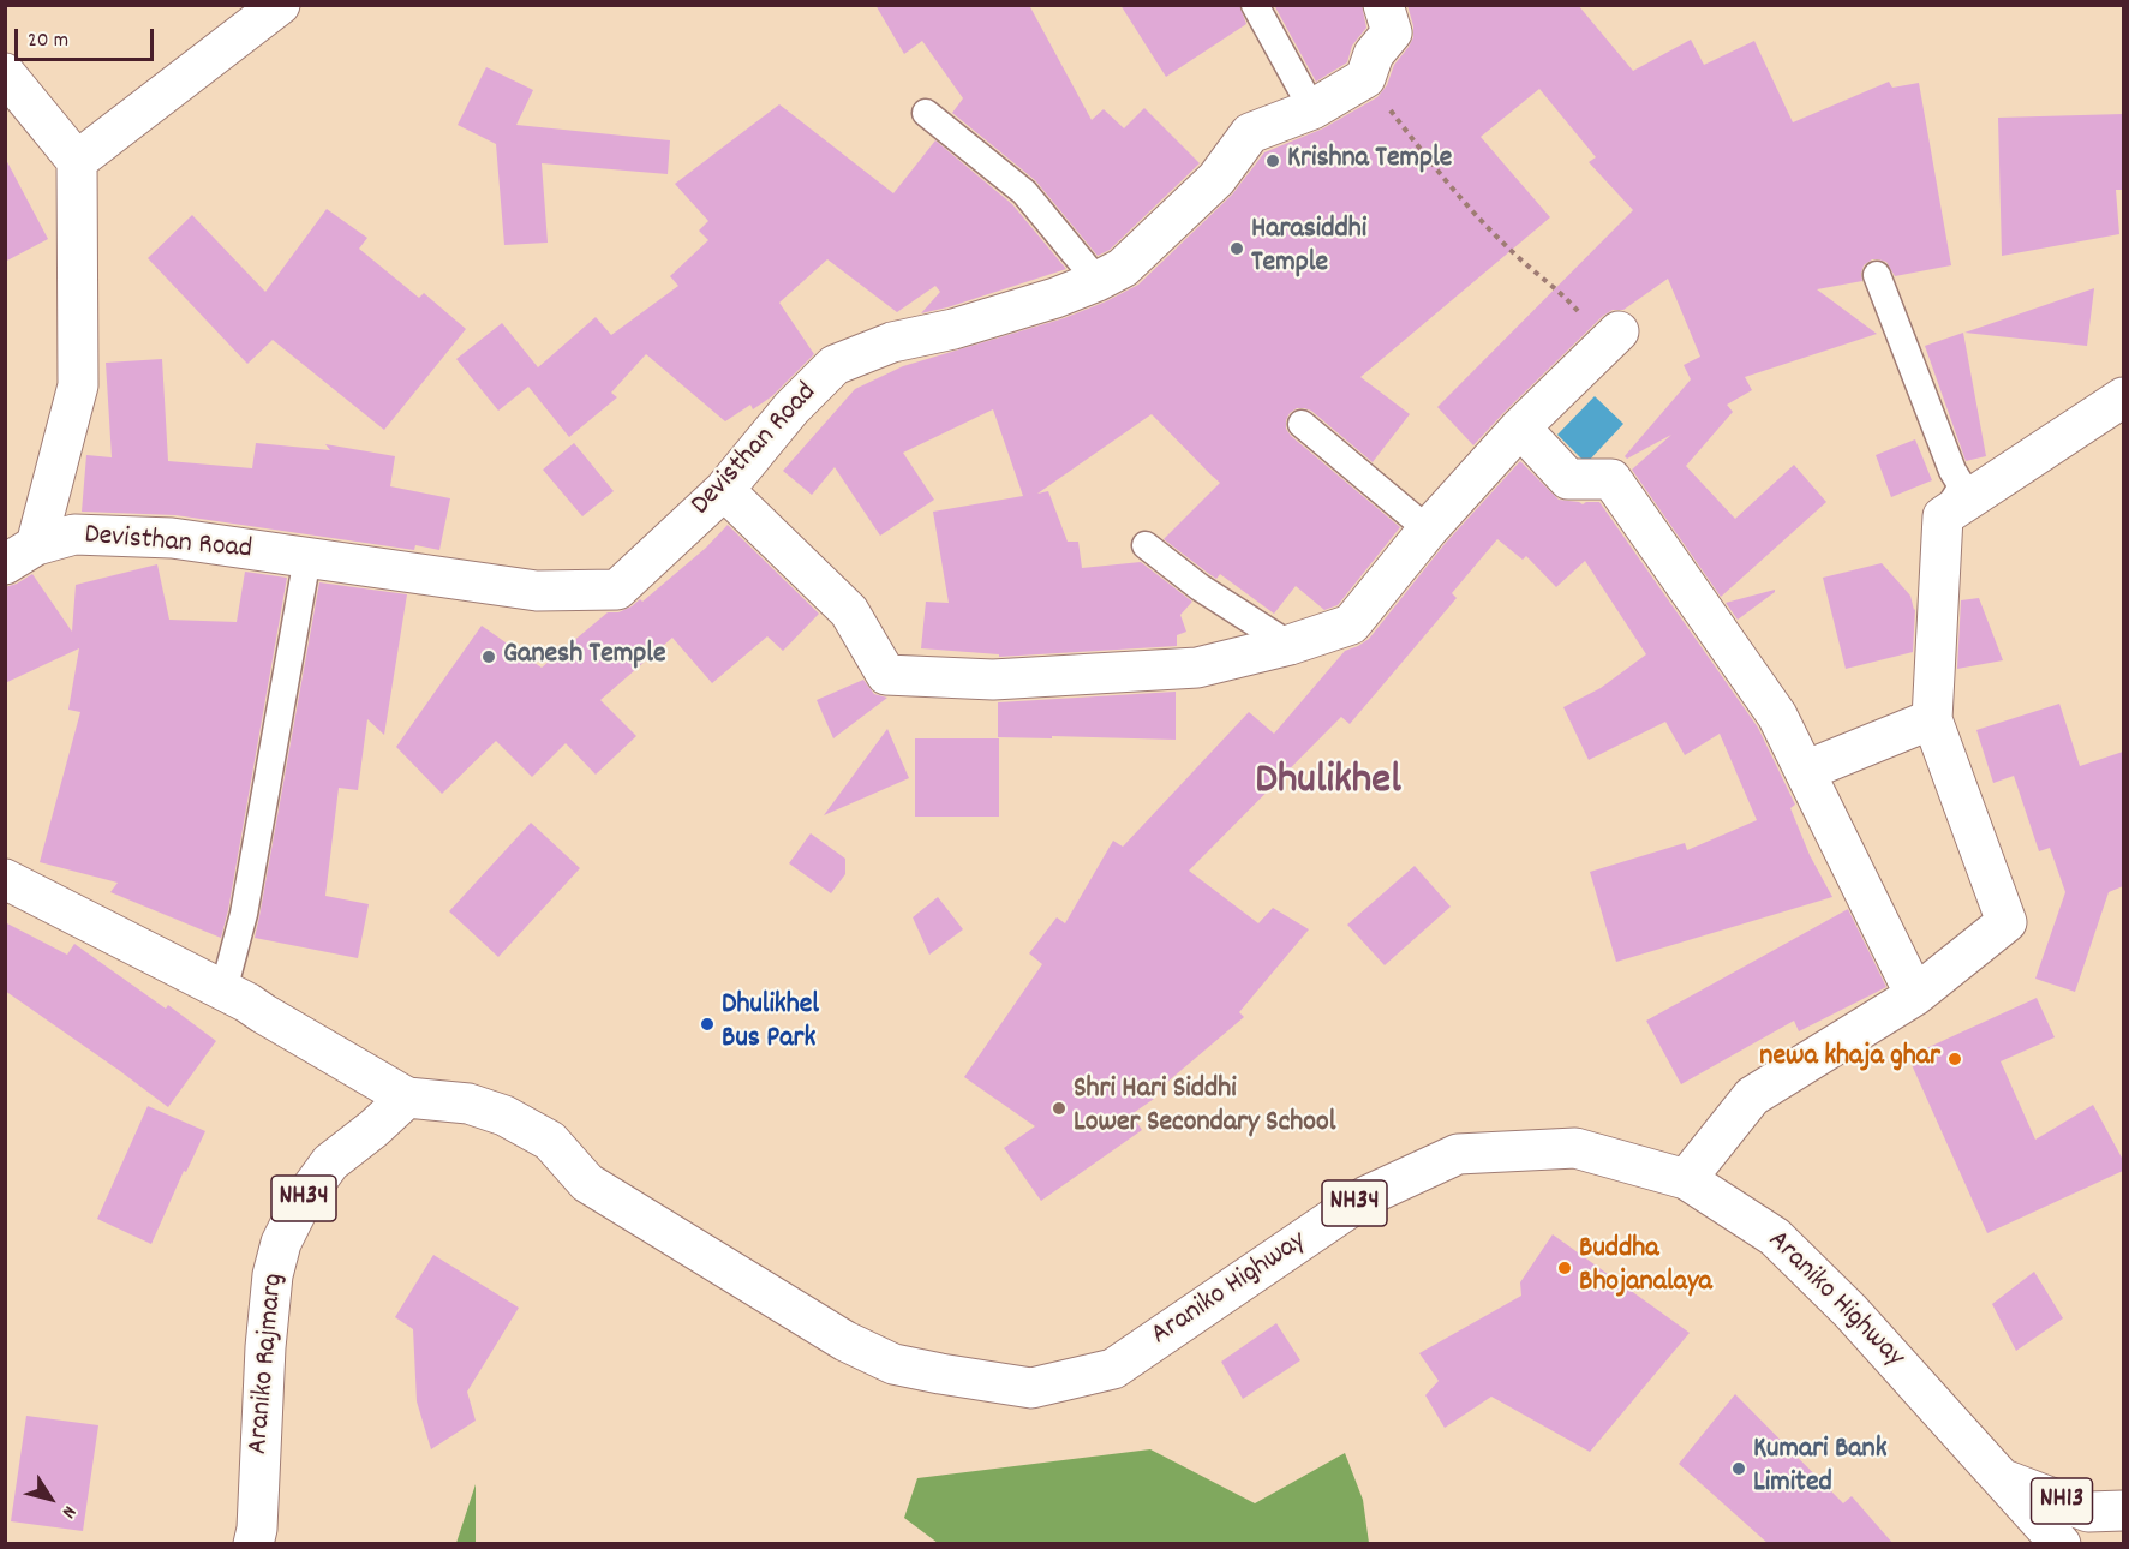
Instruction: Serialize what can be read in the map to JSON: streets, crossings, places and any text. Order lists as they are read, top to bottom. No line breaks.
{"streets":{"main road":["Devisthan Road","NH34","Araniko Highway","Araniko Rajmarg","NH13"]},"crossings":[["Araniko Highway","Araniko Rajmarg"],["Araniko Highway","NH13"]],"districts":["Dhulikhel"],"places":["Krishna Temple","Harasiddhi Temple","Ganesh Temple","Dhulikhel Bus Park","newa khaja ghar","Shri Hari Siddhi Lower Secondary School","Buddha Bhojanalaya","Kumari Bank Limited"],"scale_bar":"20 m","north":"bottom right"}
